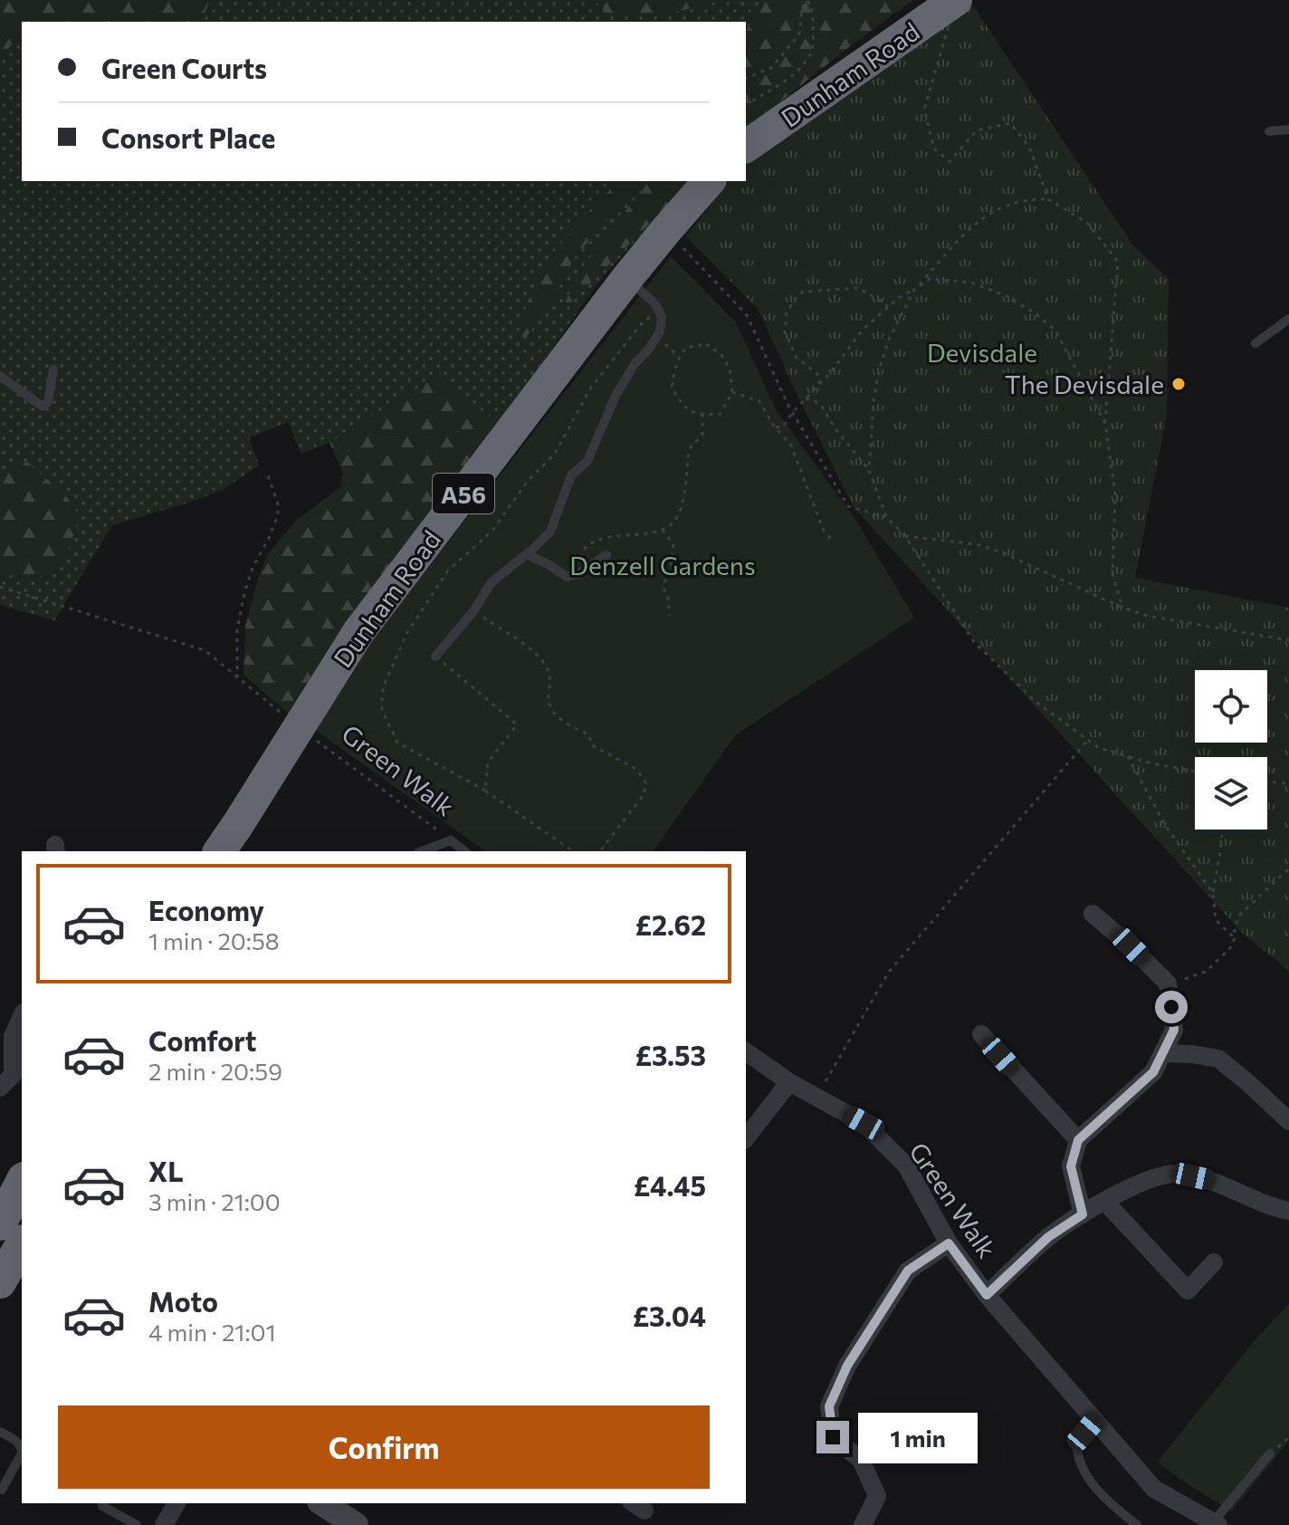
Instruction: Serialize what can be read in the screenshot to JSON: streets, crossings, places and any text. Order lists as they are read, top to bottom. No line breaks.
{"streets":{"highway":["Dunham Road","A56"],"street":["Green Walk"]},"crossings":[["Dunham Road","Green Walk"]],"parks":["Devisdale","Denzell Gardens"],"places":["The Devisdale"],"page":{"banner":["Green Courts","Consort Place"],"list":[{"name":"Economy","note":"1 min · 20:58","value":"£2.62"},{"name":"Comfort","note":"2 min · 20:59","value":"£3.53"},{"name":"XL","note":"3 min · 21:00","value":"£4.45"},{"name":"Moto","note":"4 min · 21:01","value":"£3.04"}],"buttons":"Confirm","bubble":"1 min"}}
